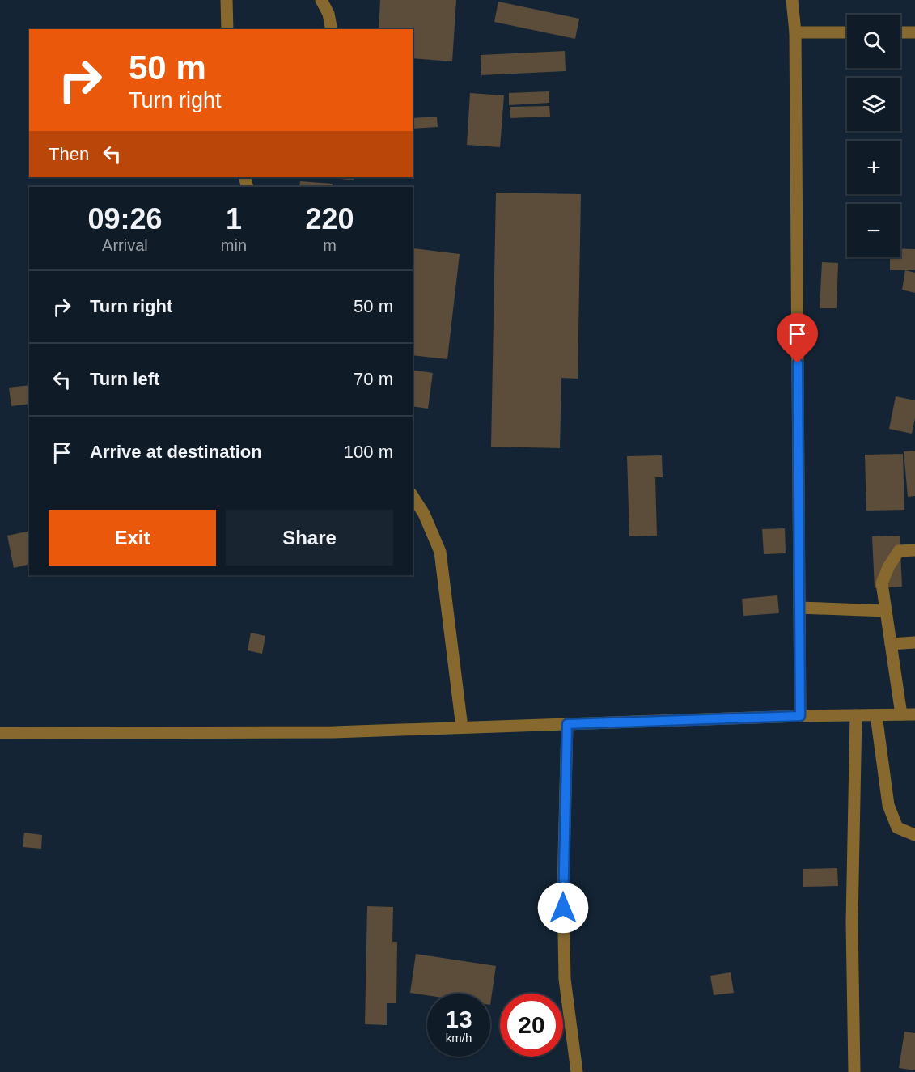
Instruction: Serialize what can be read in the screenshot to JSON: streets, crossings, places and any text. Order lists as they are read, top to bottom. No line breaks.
{"page":{"map_buttons":["+","−"],"turn":["50 m","Turn right"],"then":"Then","eta":["09:26","Arrival","1","min","220","m"],"list":[{"name":"Turn right","value":"50 m"},{"name":"Turn left","value":"70 m"},{"name":"Arrive at destination","value":"100 m"}],"buttons":["Exit","Share"],"speed":"13 km/h","limit":"20"}}
